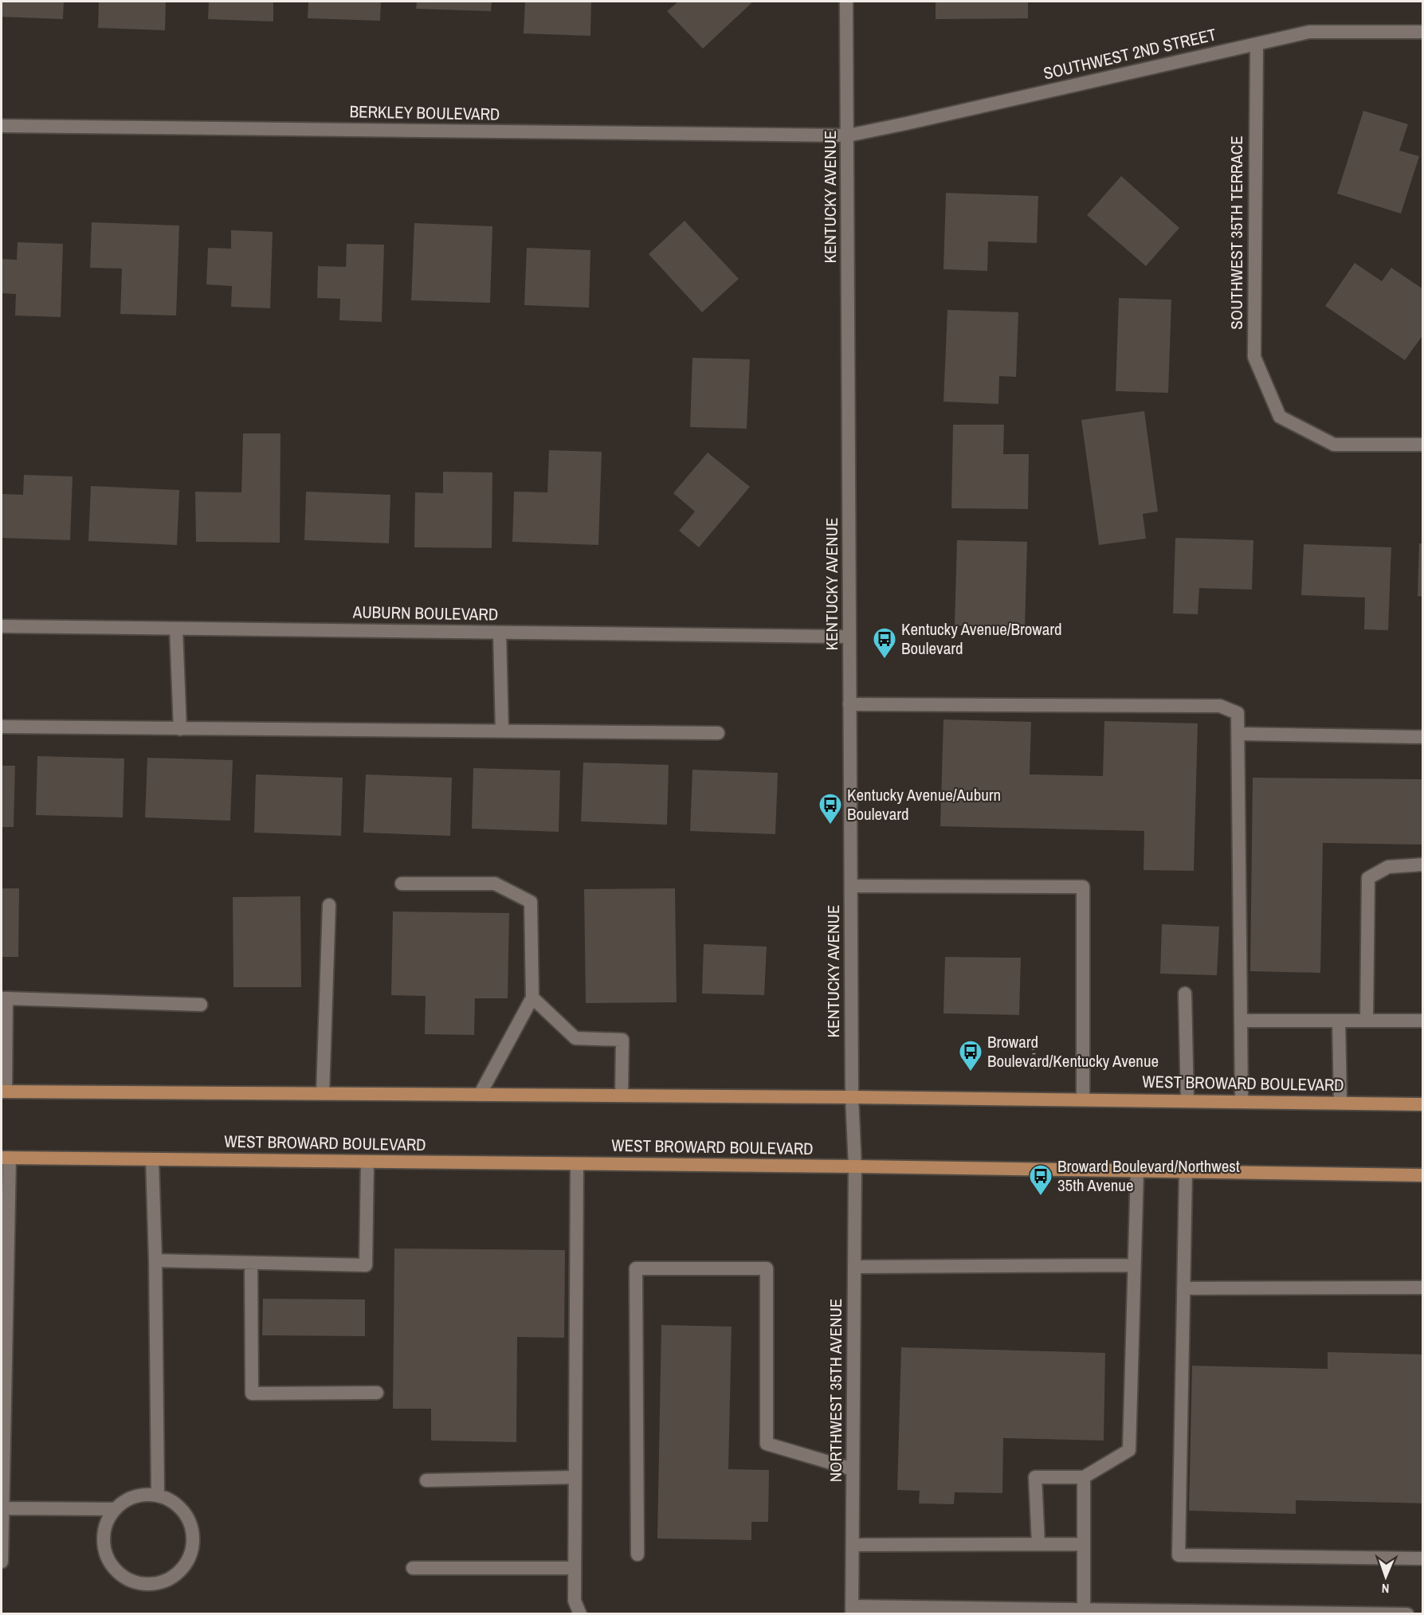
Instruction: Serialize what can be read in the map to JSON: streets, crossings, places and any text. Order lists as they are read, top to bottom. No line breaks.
{"streets":{"main road":["WEST BROWARD BOULEVARD"],"street":["SOUTHWEST 2ND STREET","BERKLEY BOULEVARD","KENTUCKY AVENUE","SOUTHWEST 35TH TERRACE","AUBURN BOULEVARD","NORTHWEST 35TH AVENUE"]},"crossings":[["SOUTHWEST 2ND STREET","BERKLEY BOULEVARD"],["SOUTHWEST 2ND STREET","KENTUCKY AVENUE"],["SOUTHWEST 2ND STREET","SOUTHWEST 35TH TERRACE"],["BERKLEY BOULEVARD","KENTUCKY AVENUE"],["KENTUCKY AVENUE","AUBURN BOULEVARD"],["KENTUCKY AVENUE","WEST BROWARD BOULEVARD"],["KENTUCKY AVENUE","NORTHWEST 35TH AVENUE"],["WEST BROWARD BOULEVARD","NORTHWEST 35TH AVENUE"]],"places":{"bus stop":["Kentucky Avenue/Broward Boulevard","Kentucky Avenue/Auburn Boulevard","Broward Boulevard/Kentucky Avenue","Broward Boulevard/Northwest 35th Avenue"]},"north":"bottom"}
